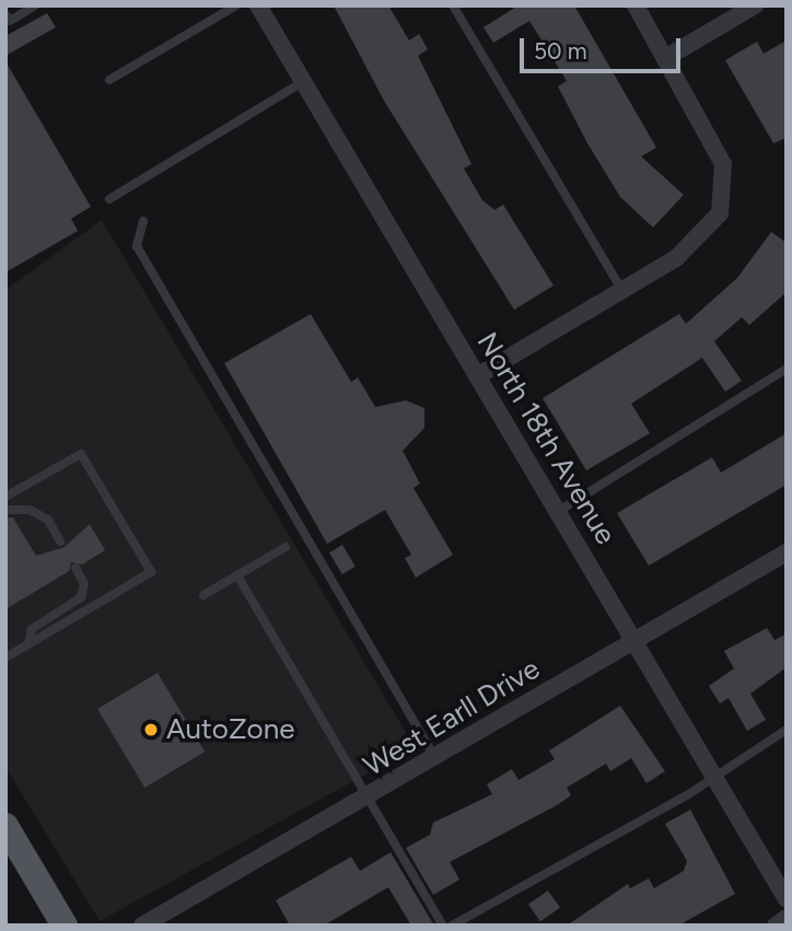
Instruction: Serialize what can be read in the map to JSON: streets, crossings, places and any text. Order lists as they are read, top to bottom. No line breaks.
{"streets":{"street":["North 18th Avenue","West Earll Drive"]},"crossings":[["North 18th Avenue","West Earll Drive"]],"places":["AutoZone"],"scale_bar":"50 m"}
